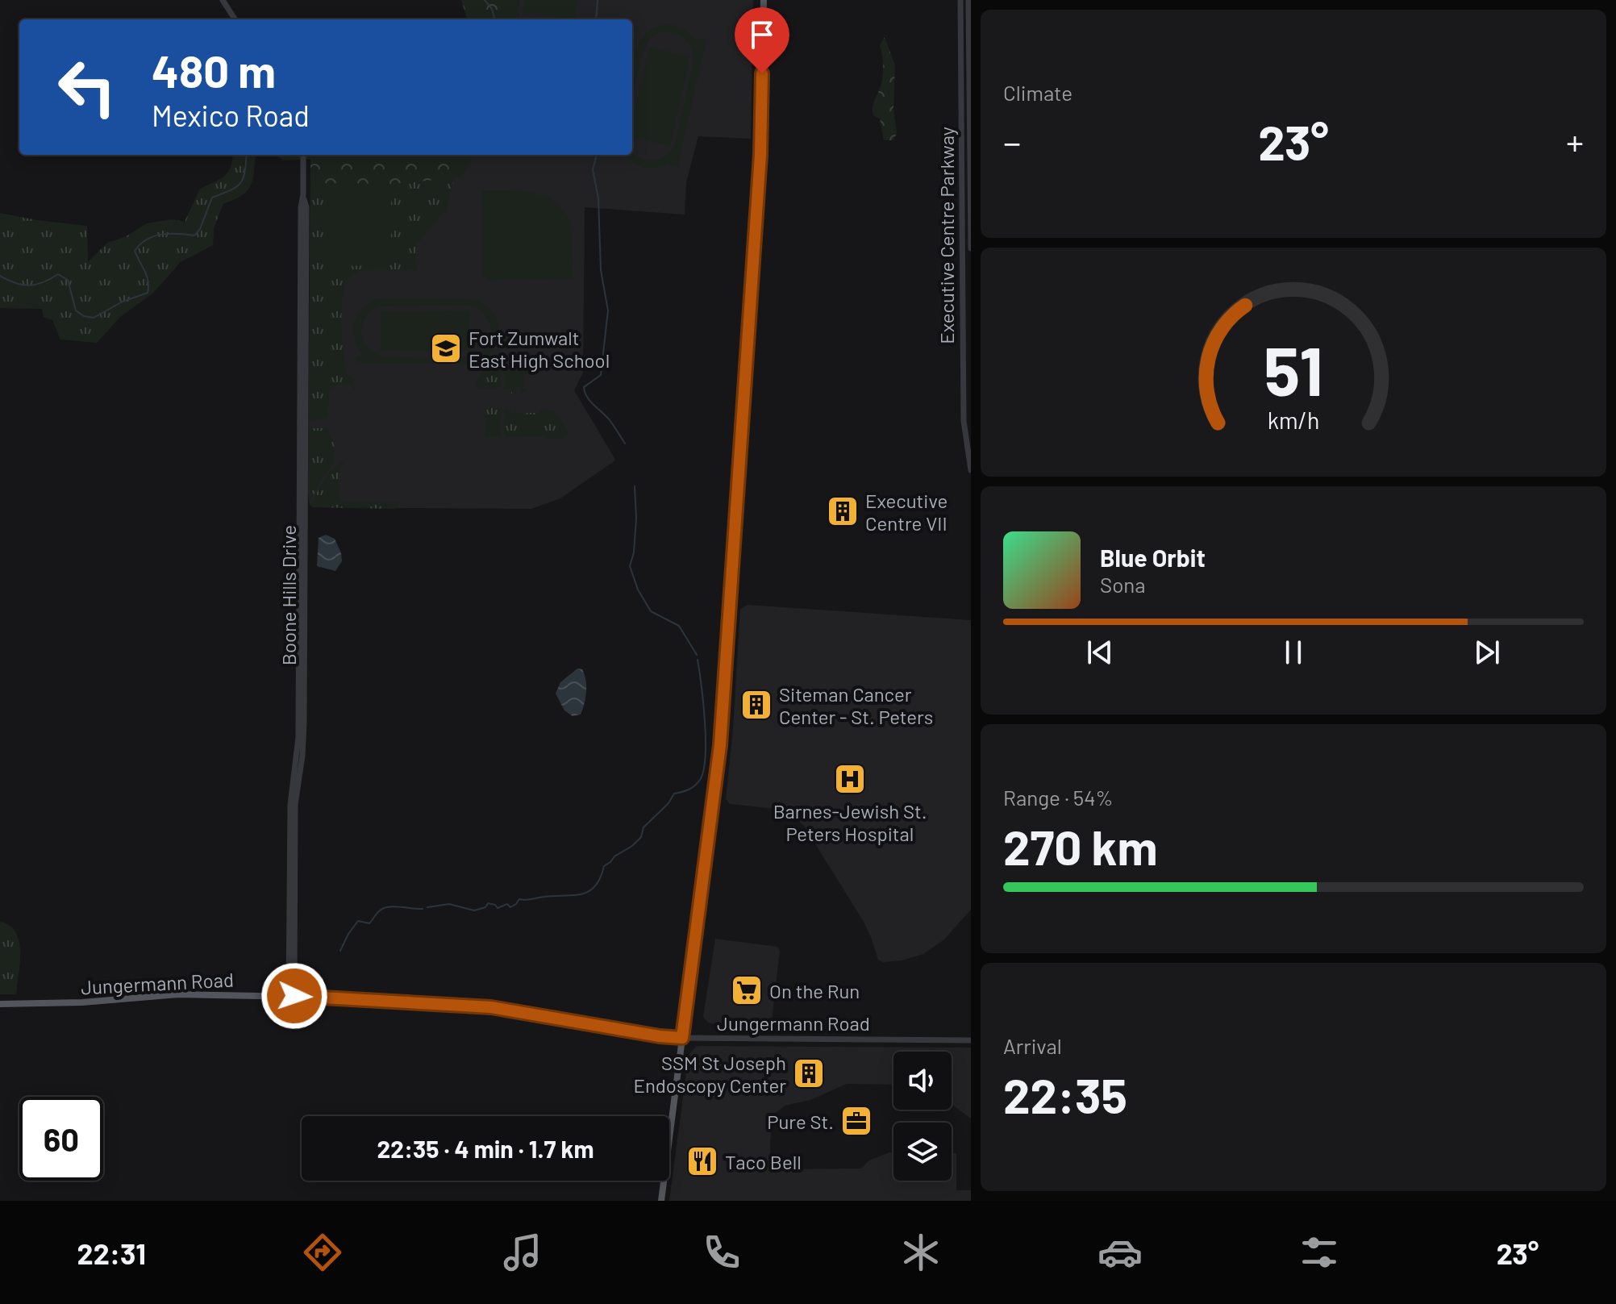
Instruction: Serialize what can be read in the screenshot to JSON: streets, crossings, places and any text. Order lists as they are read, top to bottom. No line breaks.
{"streets":{"main road":["Jungermann Road"],"street":["Executive Centre Parkway","Boone Hills Drive"]},"crossings":[["Boone Hills Drive","Jungermann Road"]],"places":{"school or university":["Fort Zumwalt East High School"],"building":["Executive Centre VII","Siteman Cancer Center - St. Peters","SSM St Joseph Endoscopy Center"],"hospital":["Barnes-Jewish St. Peters Hospital"],"supermarket":["On the Run"],"office":["Pure St."],"restaurant":["Taco Bell"]},"page":{"tile":["Climate",["Range · 54%","270 km"],["Arrival","22:35"]],"turn":["480 m","Mexico Road"],"heat":["−","23°","+"],"song":["Blue Orbit","Sona"],"limit":"60","trip":"22:35 · 4 min · 1.7 km","tabs":["22:31","23°"],"gauge":["51","km/h"]}}
